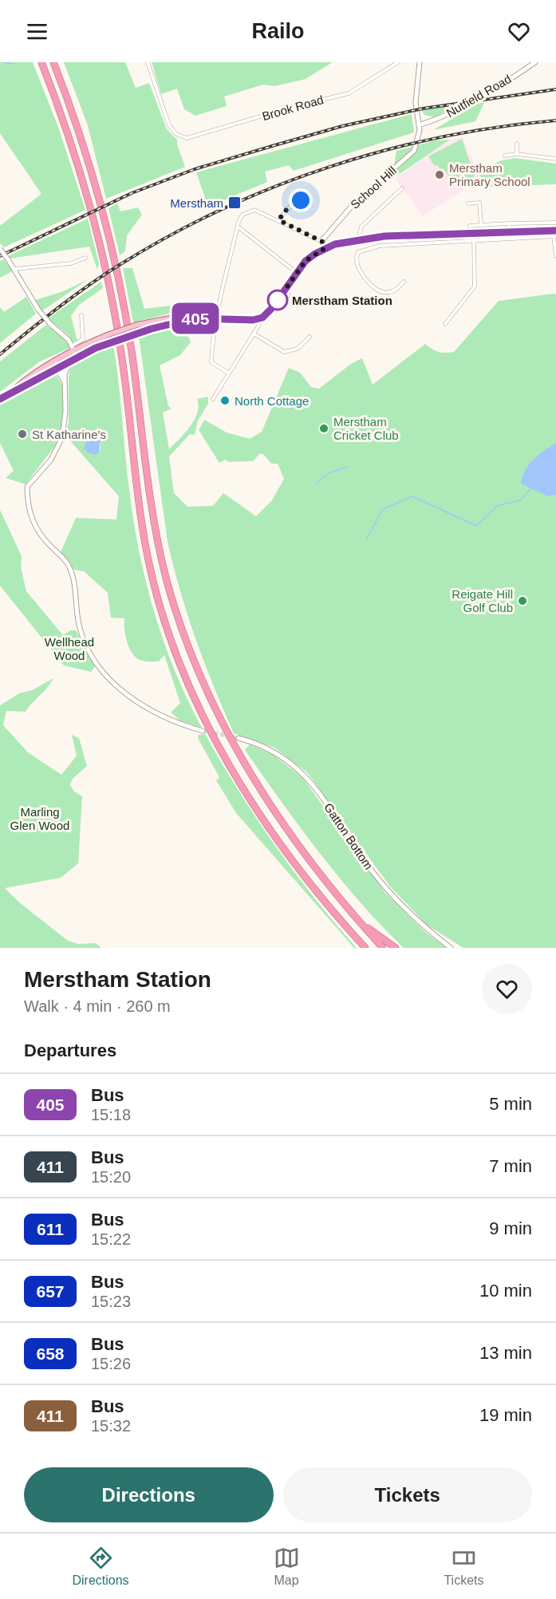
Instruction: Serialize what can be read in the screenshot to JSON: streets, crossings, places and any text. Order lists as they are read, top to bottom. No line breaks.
{"streets":{"street":["Nutfield Road","Brook Road","School Hill","Gatton Bottom"]},"crossings":[["Nutfield Road","School Hill"]],"parks":["Wellhead Wood","Marling Glen Wood"],"places":{"other":["Merstham Primary School","Merstham Station","North Cottage","Merstham Cricket Club","St Katharine's","Reigate Hill Golf Club"],"transit":["Merstham"]},"lines":["bus line 405"],"page":{"header":"Railo","on_map":"405","heading":[["Merstham Station","Walk · 4 min · 260 m"],"Departures"],"list":[{"mark":"405","name":"Bus","note":"15:18","value":"5 min"},{"mark":"411","name":"Bus","note":"15:20","value":"7 min"},{"mark":"611","name":"Bus","note":"15:22","value":"9 min"},{"mark":"657","name":"Bus","note":"15:23","value":"10 min"},{"mark":"658","name":"Bus","note":"15:26","value":"13 min"},{"mark":"411","name":"Bus","note":"15:32","value":"19 min"}],"buttons":["Directions","Tickets"],"tabs":["Directions","Map","Tickets"]}}
